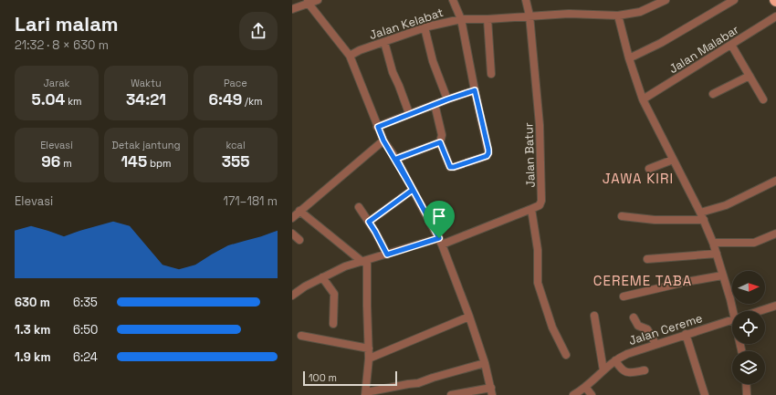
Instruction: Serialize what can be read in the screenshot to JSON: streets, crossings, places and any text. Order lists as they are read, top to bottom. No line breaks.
{"streets":{"street":["Jalan Kelabat","Jalan Malabar","Jalan Batur","Jalan Cereme"]},"crossings":[["Jalan Kelabat","Jalan Batur"]],"districts":["JAWA KIRI","CEREME TABA"],"scale_bar":"100 m","north":"right","page":{"heading":["Lari malam","21:32 · 8 × 630 m"],"stats":[["Jarak","5.04 km"],["Waktu","34:21"],["Pace","6:49 /km"],["Elevasi","96 m"],["Detak jantung","145 bpm"],["kcal","355"]],"chart":["Elevasi","171–181 m"],"list":[{"name":"630 m","note":"6:35"},{"name":"1.3 km","note":"6:50"},{"name":"1.9 km","note":"6:24"}],"scale":"100 m"}}
